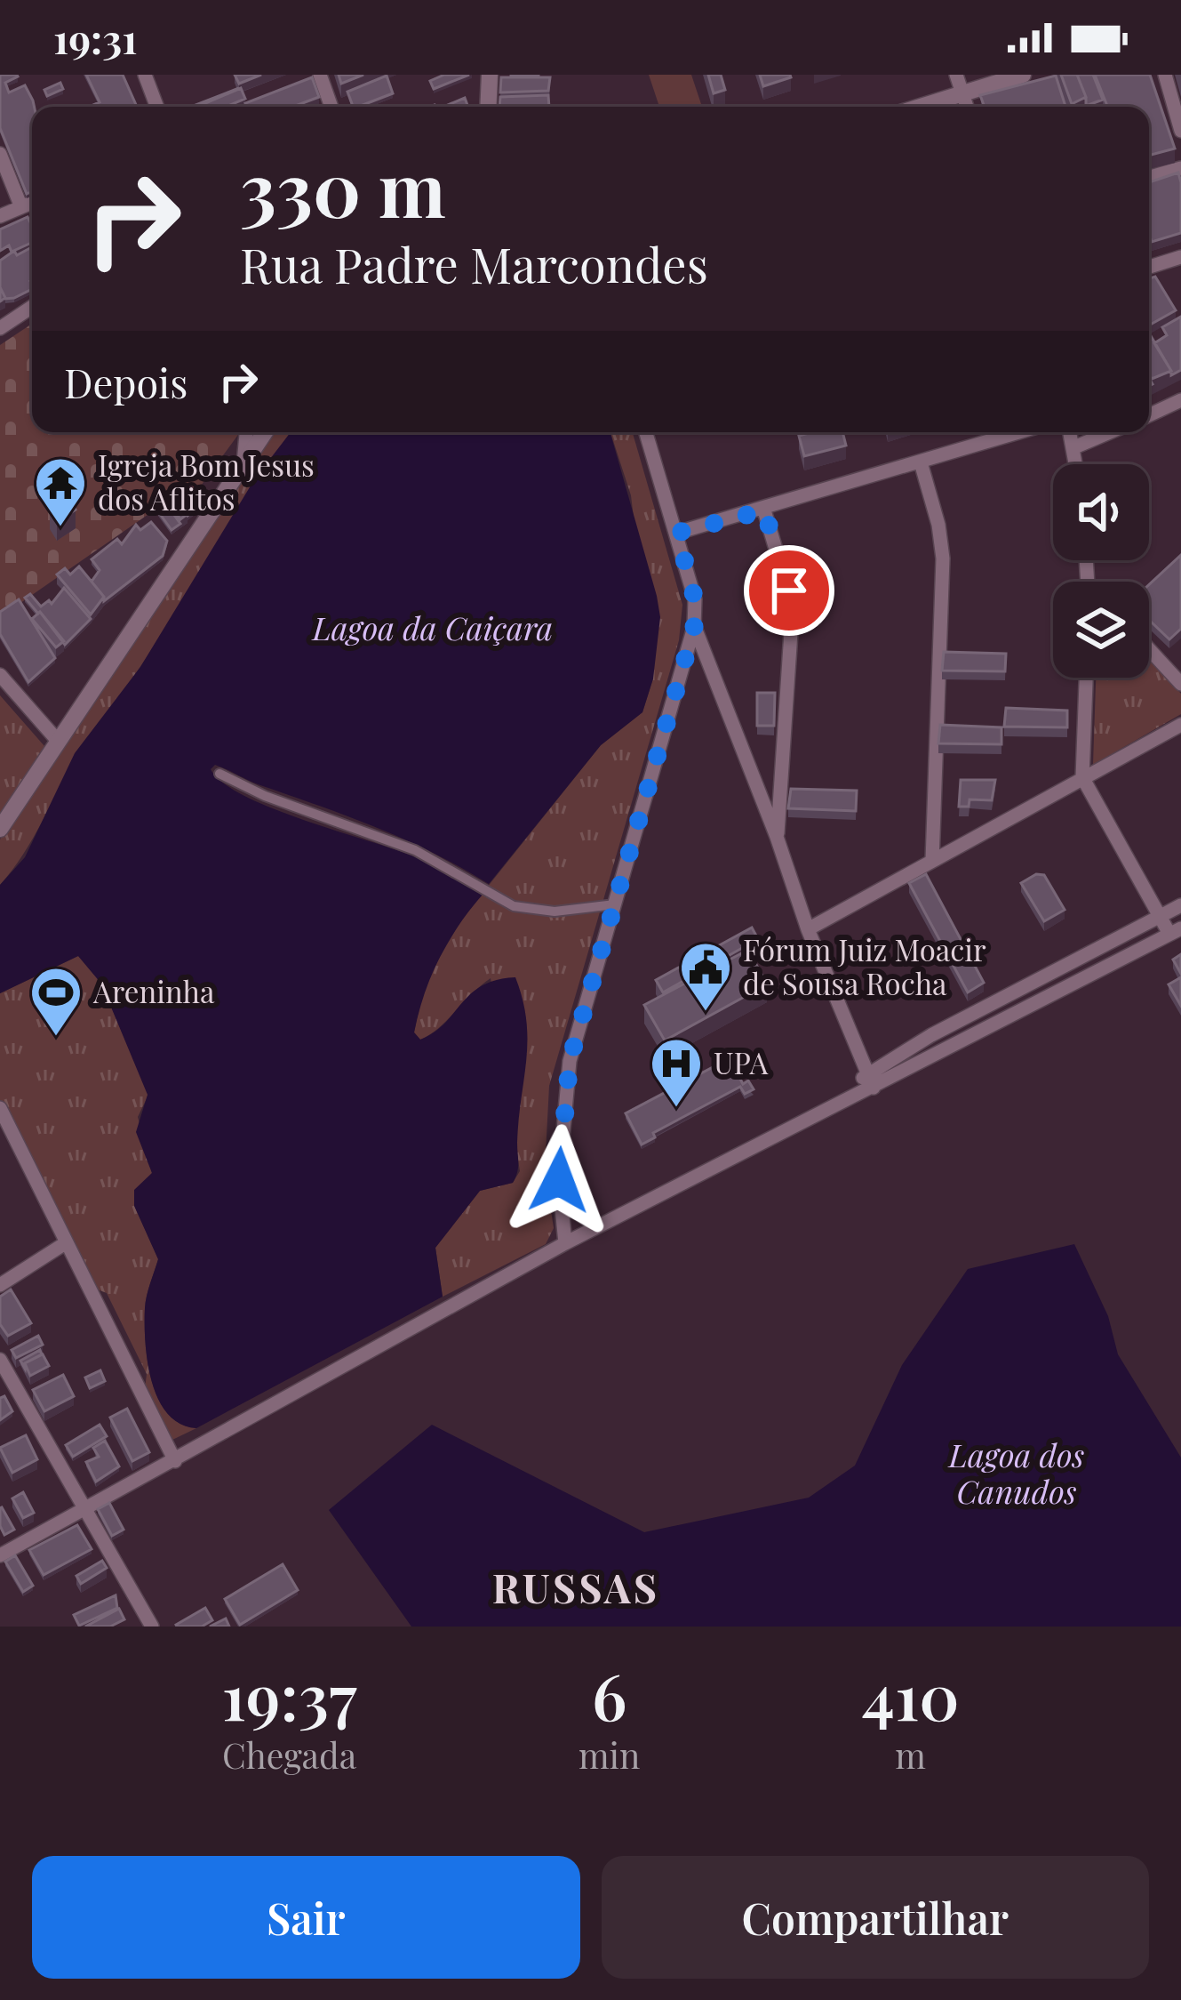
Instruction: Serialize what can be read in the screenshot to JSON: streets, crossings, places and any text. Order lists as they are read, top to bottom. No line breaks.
{"districts":["RUSSAS"],"water":["Lagoa da Caiçara","Lagoa dos Canudos"],"places":{"temple":["Igreja Bom Jesus dos Aflitos"],"public building":["Fórum Juiz Moacir de Sousa Rocha"],"sports":["Areninha"],"hospital":["UPA"]},"page":{"status":"19:31","turn":["330 m","Rua Padre Marcondes"],"then":"Depois","eta":["19:37","Chegada","6","min","410","m"],"buttons":["Sair","Compartilhar"]}}
